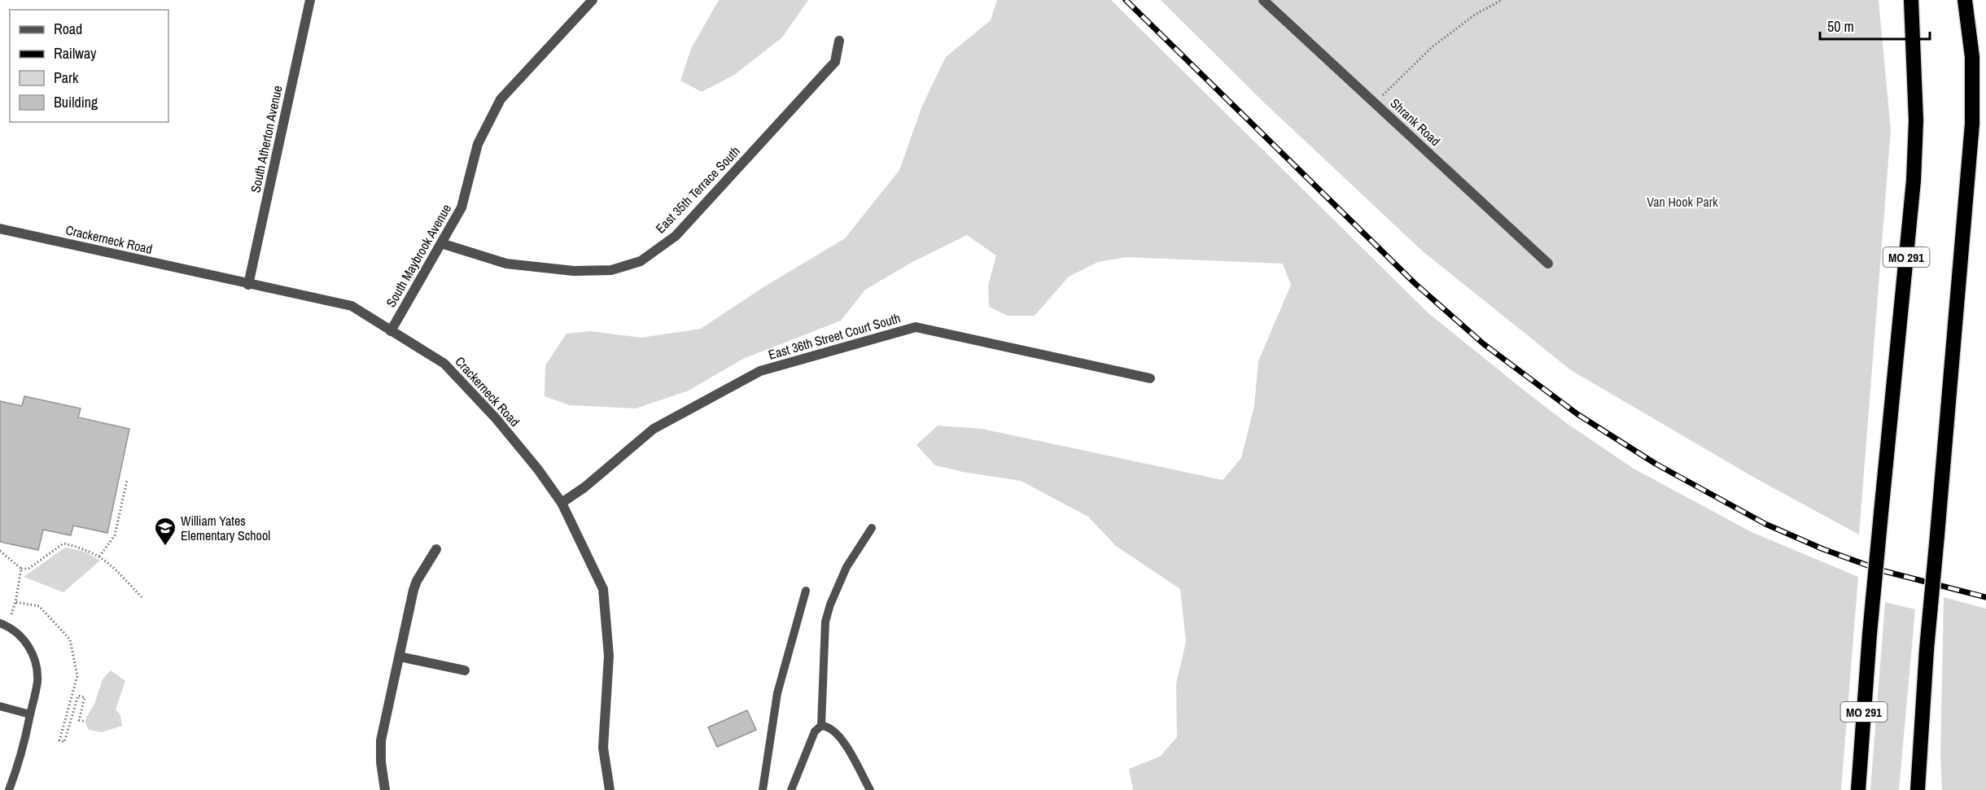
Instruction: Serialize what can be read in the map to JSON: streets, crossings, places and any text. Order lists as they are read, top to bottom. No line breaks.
{"streets":{"highway":["MO 291"],"street":["Shrank Road","South Atherton Avenue","East 35th Terrace South","Crackerneck Road","South Maybrook Avenue","East 36th Street Court South"]},"crossings":[["South Atherton Avenue","Crackerneck Road"],["East 35th Terrace South","South Maybrook Avenue"],["Crackerneck Road","South Maybrook Avenue"],["Crackerneck Road","East 36th Street Court South"]],"parks":["Van Hook Park"],"places":{"school or university":["William Yates Elementary School"]},"legend":["Road","Railway","Park","Building"],"scale_bar":"50 m"}
